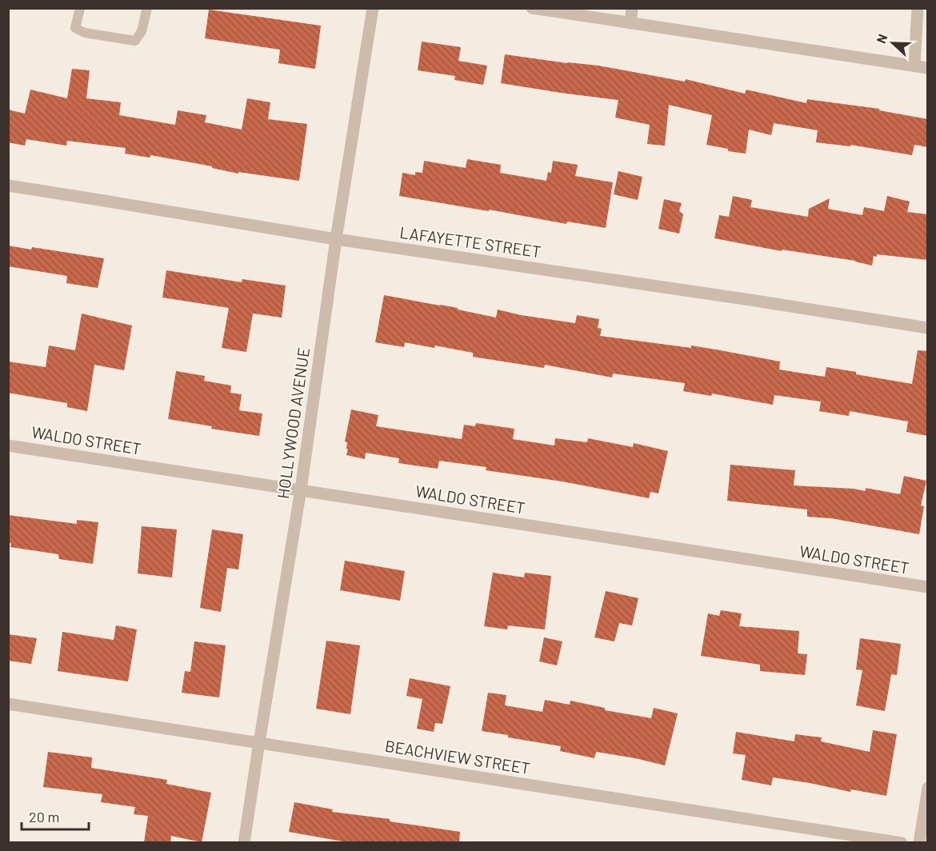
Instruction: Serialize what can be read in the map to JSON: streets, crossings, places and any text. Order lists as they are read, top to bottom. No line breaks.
{"streets":{"street":["LAFAYETTE STREET","HOLLYWOOD AVENUE","WALDO STREET","BEACHVIEW STREET"]},"crossings":[["LAFAYETTE STREET","HOLLYWOOD AVENUE"],["HOLLYWOOD AVENUE","WALDO STREET"],["HOLLYWOOD AVENUE","BEACHVIEW STREET"]],"scale_bar":"20 m","north":"left"}
